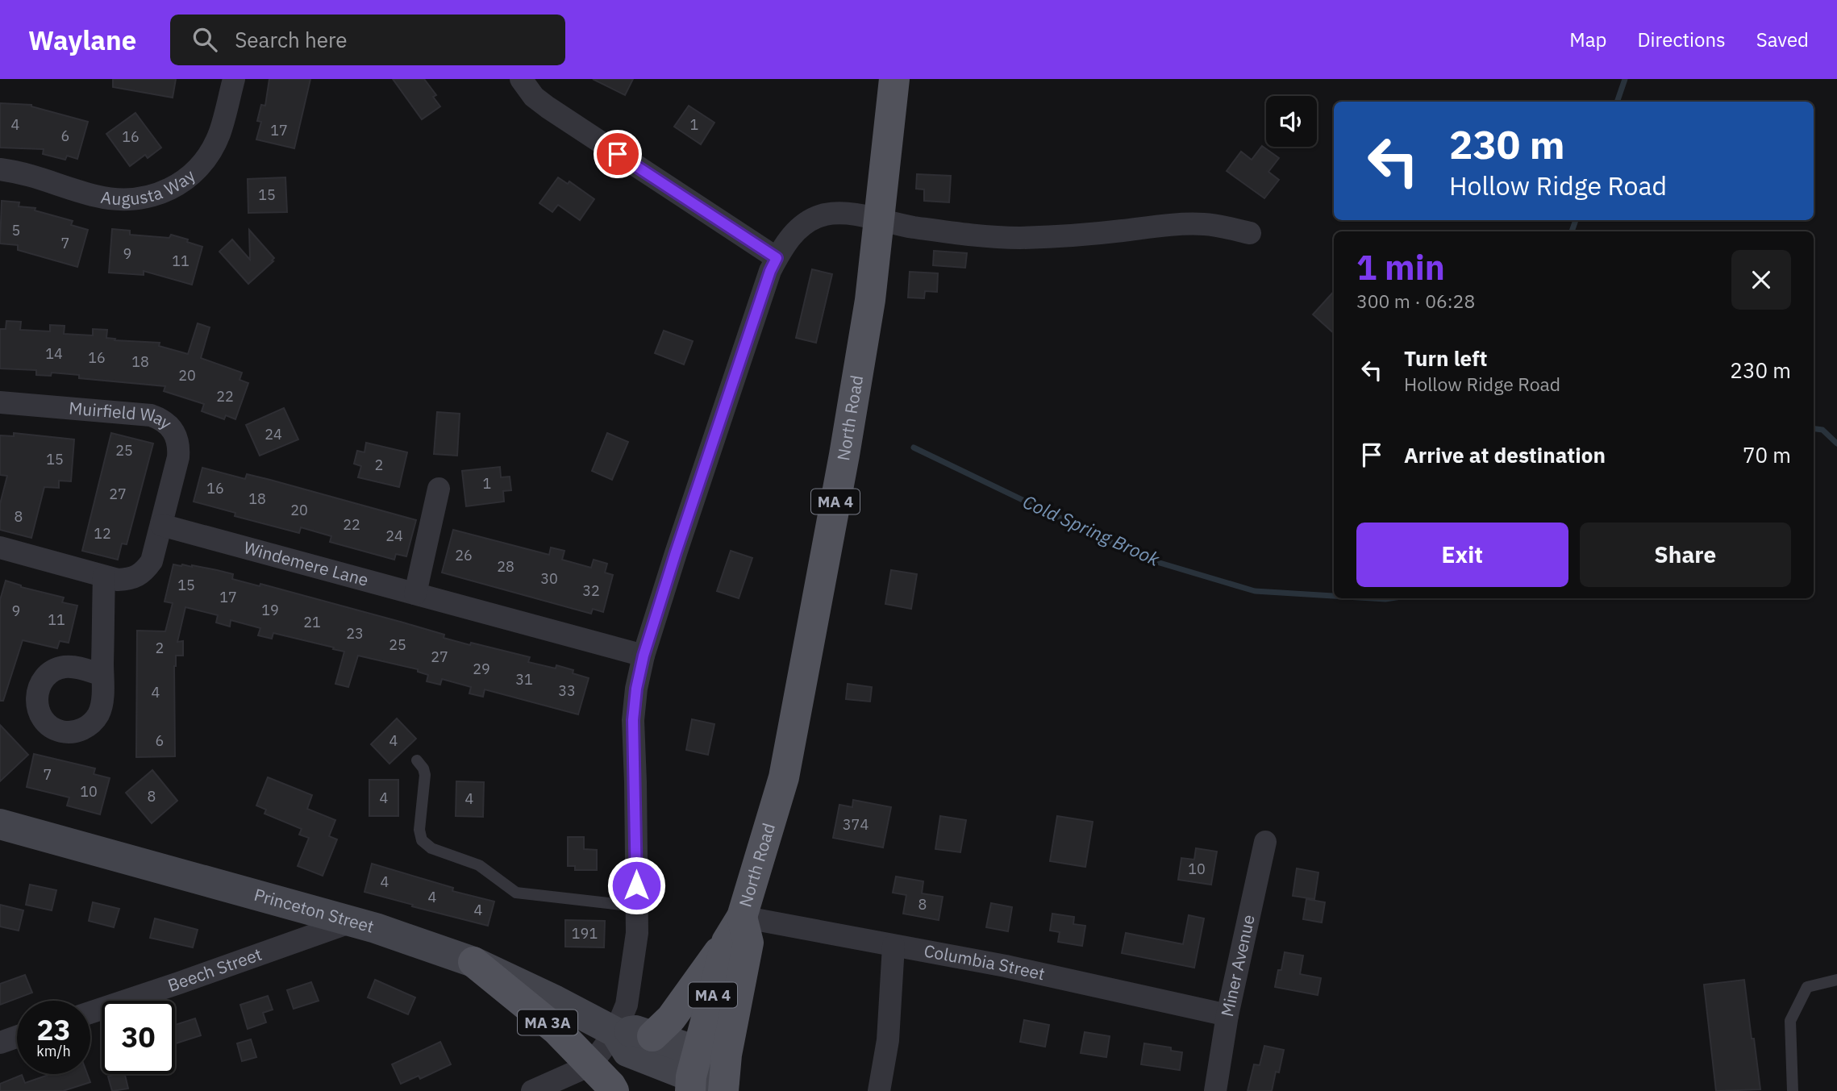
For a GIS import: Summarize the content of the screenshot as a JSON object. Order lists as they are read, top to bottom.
{
  "streets": {
    "main road": [
      "North Road",
      "MA 4",
      "Princeton Street",
      "MA 3A"
    ],
    "street": [
      "Augusta Way",
      "Muirfield Way",
      "Windemere Lane",
      "Columbia Street",
      "Miner Avenue",
      "Beech Street"
    ]
  },
  "crossings": [
    ["North Road", "Princeton Street"],
    ["North Road", "Columbia Street"],
    ["Muirfield Way", "Windemere Lane"],
    ["Princeton Street", "Beech Street"],
    ["Princeton Street", "MA 3A"],
    ["Columbia Street", "Miner Avenue"]
  ],
  "water": ["Cold Spring Brook"],
  "house_numbers": [
    "4",
    "1",
    "17",
    "6",
    "16",
    "15",
    "5",
    "7",
    "9",
    "11",
    "14",
    "16",
    "18",
    "20",
    "22",
    "24",
    "25",
    "15",
    "2",
    "1",
    "16",
    "27",
    "18",
    "20",
    "8",
    "22",
    "12",
    "24",
    "26",
    "28",
    "30",
    "15",
    "32",
    "17",
    "19",
    "9",
    "11",
    "21",
    "23",
    "25",
    "2",
    "27",
    "29",
    "31",
    "33",
    "4",
    "6",
    "4",
    "7",
    "10",
    "8",
    "4",
    "4",
    "374",
    "10",
    "4",
    "4",
    "8",
    "4",
    "191"
  ],
  "page": {
    "header": "Waylane",
    "search": "Search here",
    "nav": ["Map", "Directions", "Saved"],
    "turn": ["230 m", "Hollow Ridge Road"],
    "heading": ["1 min", "300 m · 06:28"],
    "list": [
      {
        "name": "Turn left",
        "note": "Hollow Ridge Road",
        "value": "230 m"
      },
      {
        "name": "Arrive at destination",
        "value": "70 m"
      }
    ],
    "buttons": ["Exit", "Share"],
    "speed": "23 km/h",
    "limit": "30"
  }
}
